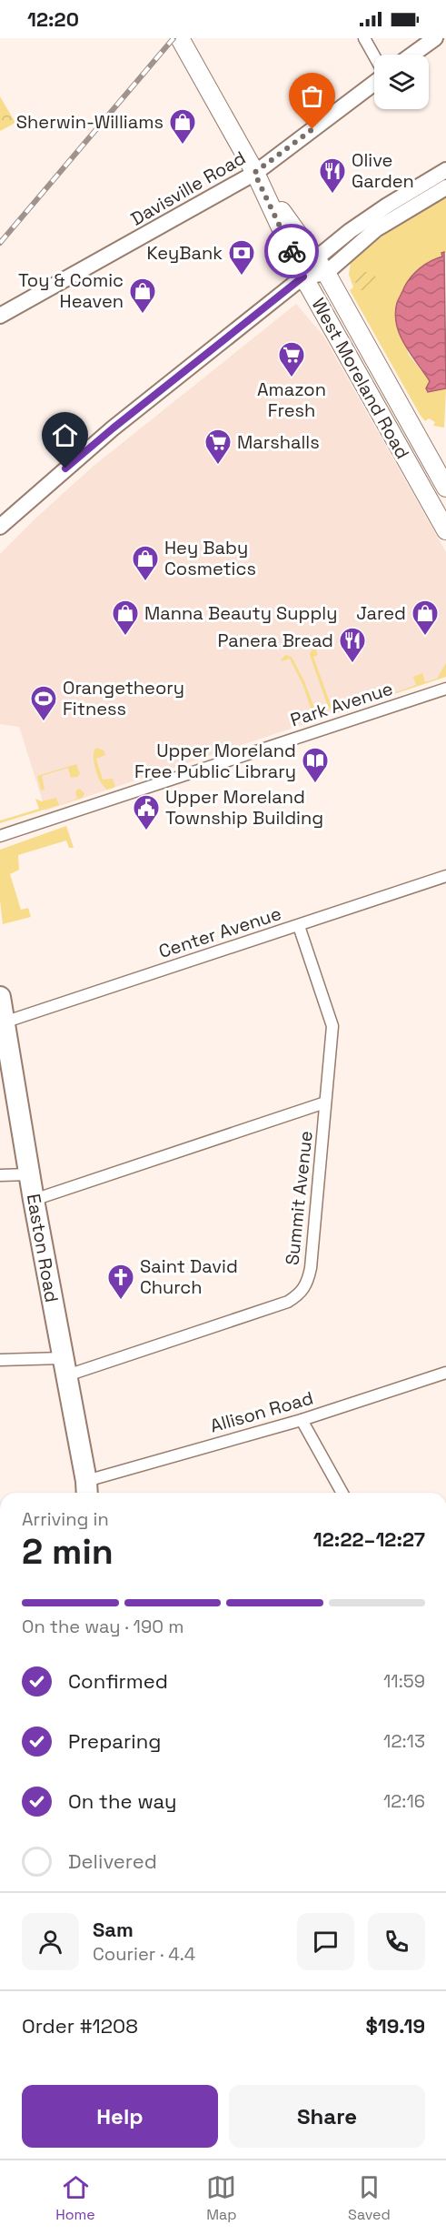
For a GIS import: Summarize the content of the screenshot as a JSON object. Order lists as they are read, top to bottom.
{
  "streets": {
    "highway": ["Easton Road"],
    "main road": ["Davisville Road", "West Moreland Road"],
    "street": [
      "Park Avenue",
      "Center Avenue",
      "Summit Avenue",
      "Allison Road"
    ]
  },
  "crossings": [
    ["Davisville Road", "West Moreland Road"],
    ["Center Avenue", "Summit Avenue"],
    ["Center Avenue", "Easton Road"],
    ["Summit Avenue", "Easton Road"],
    ["Easton Road", "Allison Road"]
  ],
  "places": {
    "shop": [
      "Sherwin-Williams",
      "Toy & Comic Heaven",
      "Hey Baby Cosmetics",
      "Manna Beauty Supply",
      "Jared"
    ],
    "restaurant": ["Olive Garden", "Panera Bread"],
    "bank": ["KeyBank"],
    "supermarket": ["Amazon Fresh", "Marshalls"],
    "sports": ["Orangetheory Fitness"],
    "library": ["Upper Moreland Free Public Library"],
    "public building": ["Upper Moreland Township Building"],
    "church": ["Saint David Church"]
  },
  "page": {
    "status": "12:20",
    "heading": ["2 min", "Arriving in", "12:22–12:27"],
    "panel": [
      "Sam",
      "Courier · 4.4",
      "Order #1208",
      "$19.19"
    ],
    "bar": "On the way · 190 m",
    "list": [
      ["Confirmed", "11:59"],
      ["Preparing", "12:13"],
      ["On the way", "12:16"],
      "Delivered"
    ],
    "buttons": ["Help", "Share"],
    "tabs": ["Home", "Map", "Saved"]
  }
}
